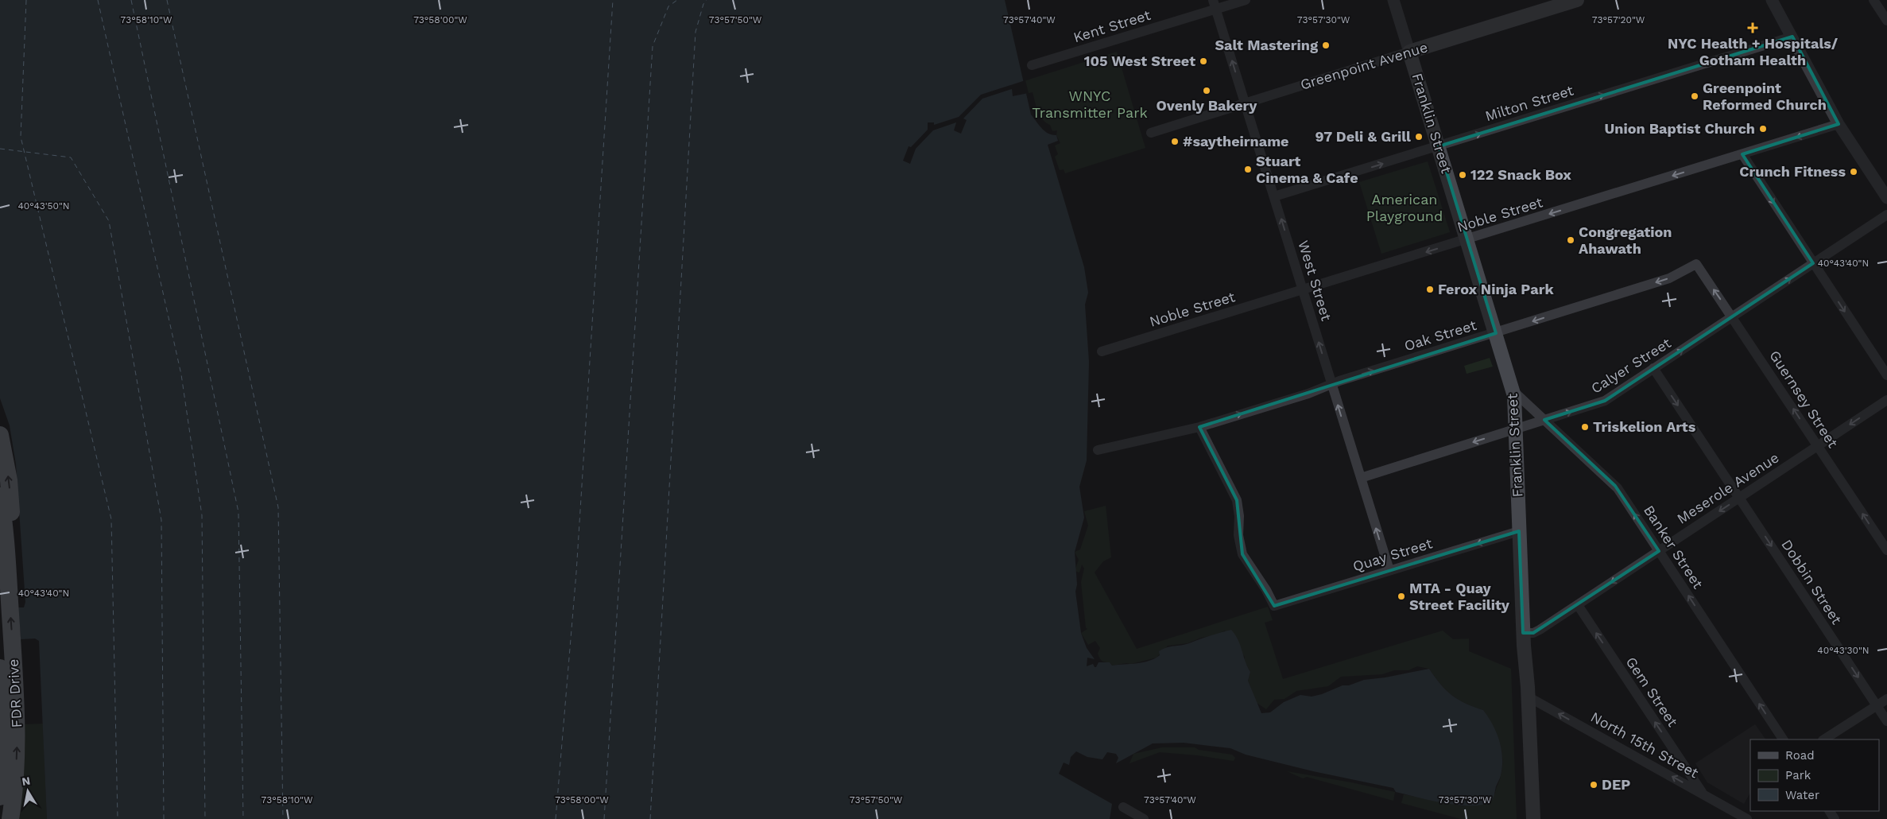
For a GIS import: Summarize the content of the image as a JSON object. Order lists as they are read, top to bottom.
{
  "streets": {
    "highway": ["FDR Drive"],
    "main road": ["Greenpoint Avenue", "Franklin Street"],
    "street": [
      "Kent Street",
      "Milton Street",
      "Noble Street",
      "West Street",
      "Oak Street",
      "Calyer Street",
      "Guernsey Street",
      "Meserole Avenue",
      "Banker Street",
      "Quay Street",
      "Dobbin Street",
      "Gem Street",
      "North 15th Street"
    ]
  },
  "crossings": [
    ["Kent Street", "West Street"],
    ["Greenpoint Avenue", "Franklin Street"],
    ["Greenpoint Avenue", "West Street"],
    ["Milton Street", "Franklin Street"],
    ["Milton Street", "West Street"],
    ["Franklin Street", "Noble Street"],
    ["Franklin Street", "Oak Street"],
    ["Franklin Street", "Calyer Street"],
    ["Franklin Street", "Meserole Avenue"],
    ["Franklin Street", "Banker Street"],
    ["Franklin Street", "Quay Street"],
    ["Franklin Street", "North 15th Street"],
    ["Noble Street", "West Street"],
    ["West Street", "Oak Street"],
    ["West Street", "Calyer Street"],
    ["West Street", "Quay Street"],
    ["Oak Street", "Guernsey Street"],
    ["Oak Street", "Quay Street"],
    ["Calyer Street", "Guernsey Street"],
    ["Calyer Street", "Banker Street"],
    ["Calyer Street", "Dobbin Street"],
    ["Guernsey Street", "Meserole Avenue"],
    ["Meserole Avenue", "Banker Street"],
    ["Meserole Avenue", "Dobbin Street"],
    ["Meserole Avenue", "Gem Street"],
    ["Gem Street", "North 15th Street"]
  ],
  "one_way": [
    "Milton Street",
    "Noble Street",
    "West Street",
    "Guernsey Street",
    "Meserole Avenue",
    "Banker Street",
    "Dobbin Street",
    "Gem Street",
    "North 15th Street"
  ],
  "parks": ["WNYC Transmitter Park", "American Playground"],
  "places": {
    "health": ["NYC Health + Hospitals/ Gotham Health"],
    "other": [
      "Salt Mastering",
      "105 West Street",
      "Ovenly Bakery",
      "Greenpoint Reformed Church",
      "Union Baptist Church",
      "97 Deli & Grill",
      "#saytheirname",
      "Stuart Cinema & Cafe",
      "Crunch Fitness",
      "122 Snack Box",
      "Congregation Ahawath",
      "Ferox Ninja Park",
      "Triskelion Arts",
      "MTA - Quay Street Facility",
      "DEP"
    ]
  },
  "legend": ["Road", "Park", "Water"],
  "north": "top",
  "coordinates": [
    "73°57'30\"W",
    "73°58'10\"W",
    "73°58'00\"W",
    "73°57'50\"W",
    "73°57'40\"W",
    "73°57'20\"W",
    "40°43'50\"N",
    "40°43'40\"N",
    "40°43'30\"N"
  ]
}
